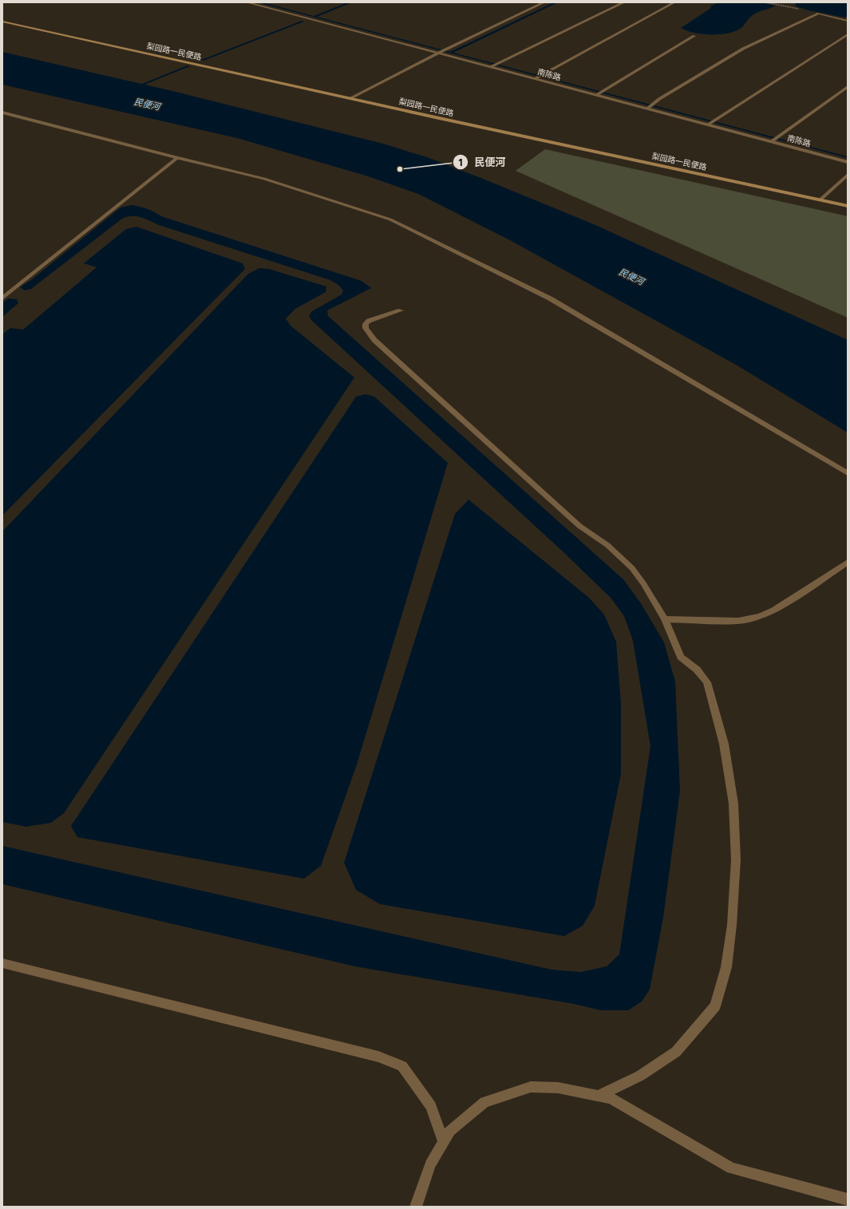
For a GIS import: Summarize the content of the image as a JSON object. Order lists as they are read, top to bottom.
{
  "streets": {
    "main road": ["梨园路一民便路"],
    "street": ["南陈路"]
  },
  "water": ["民便河"],
  "places": ["民便河"]
}
